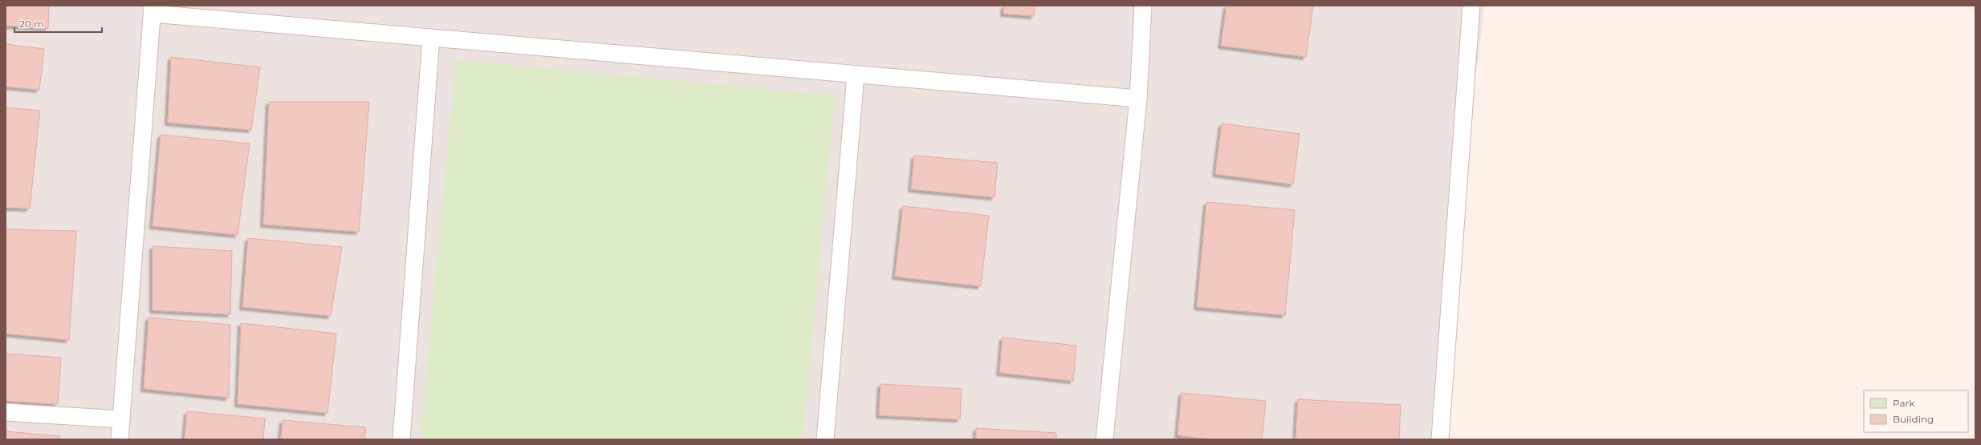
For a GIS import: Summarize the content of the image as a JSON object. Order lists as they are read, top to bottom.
{
  "legend": ["Park", "Building"],
  "scale_bar": "20 m"
}
